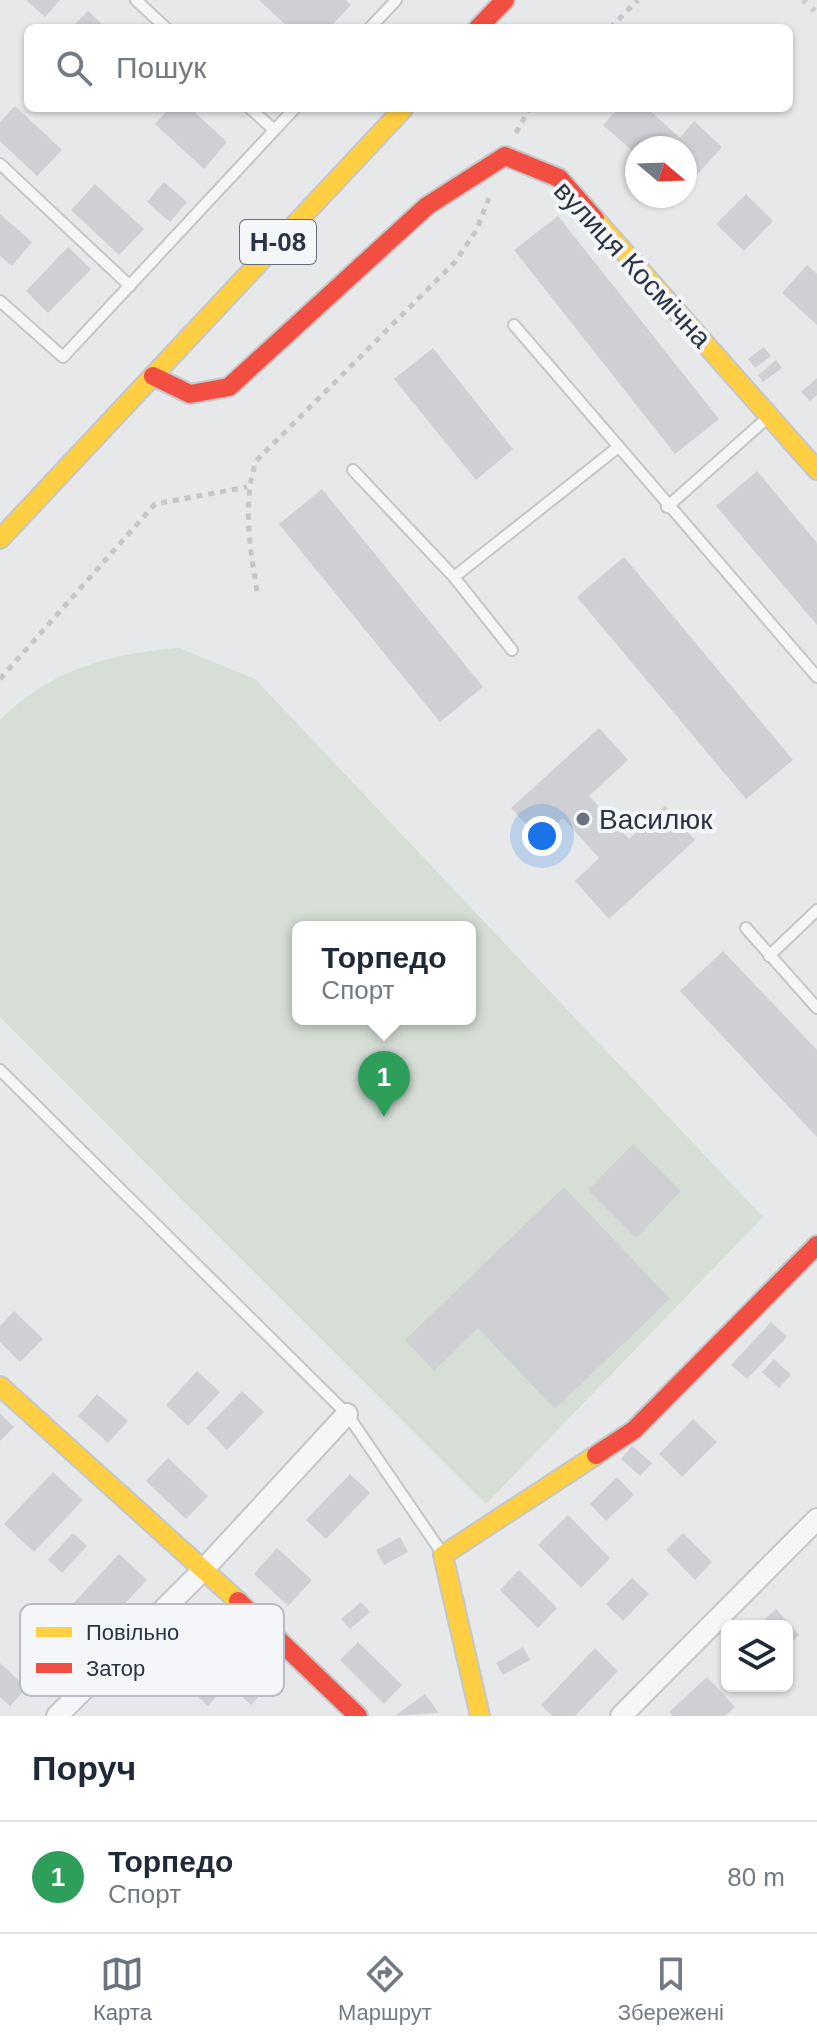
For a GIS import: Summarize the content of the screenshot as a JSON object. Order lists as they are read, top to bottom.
{
  "streets": {
    "street": ["Н-08", "вулиця Космічна"]
  },
  "places": ["Василюк"],
  "legend": ["Повільно", "Затор"],
  "north": "right",
  "page": {
    "search": "Пошук",
    "popup": ["Торпедо", "Спорт"],
    "pins": "1",
    "heading": "Поруч",
    "list": [
      {
        "mark": "1",
        "name": "Торпедо",
        "note": "Спорт",
        "value": "80 m"
      }
    ],
    "nav": ["Карта", "Маршрут", "Збережені"]
  }
}
